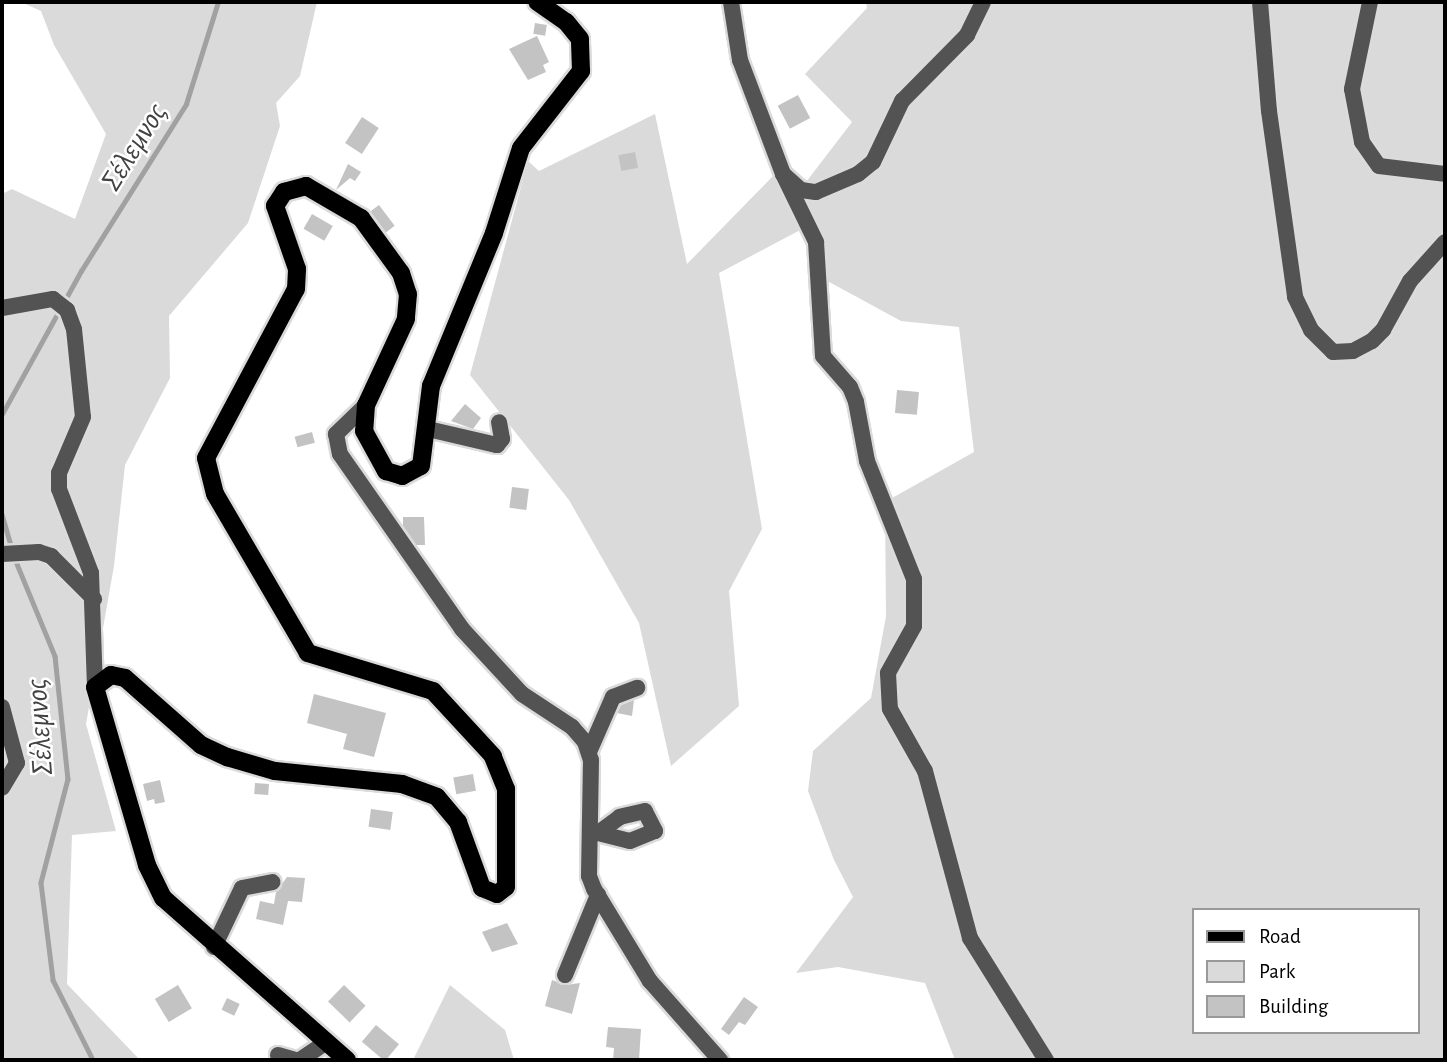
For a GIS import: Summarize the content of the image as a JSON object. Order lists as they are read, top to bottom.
{
  "water": ["Σέλεμνος"],
  "legend": ["Road", "Park", "Building"]
}
